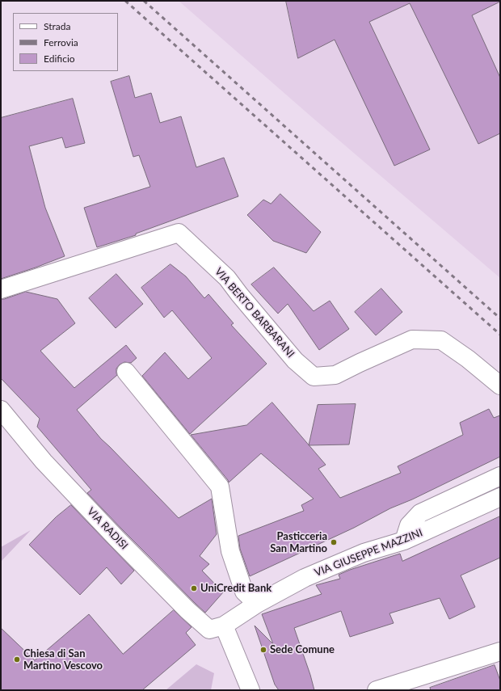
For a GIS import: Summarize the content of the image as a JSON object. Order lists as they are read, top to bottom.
{
  "streets": {
    "street": ["VIA BERTO BARBARANI", "VIA RADISI", "VIA GIUSEPPE MAZZINI"]
  },
  "crossings": [
    ["VIA RADISI", "VIA GIUSEPPE MAZZINI"]
  ],
  "places": [
    "Pasticceria San Martino",
    "UniCredit Bank",
    "Sede Comune",
    "Chiesa di San Martino Vescovo"
  ],
  "legend": ["Strada", "Ferrovia", "Edificio"]
}
